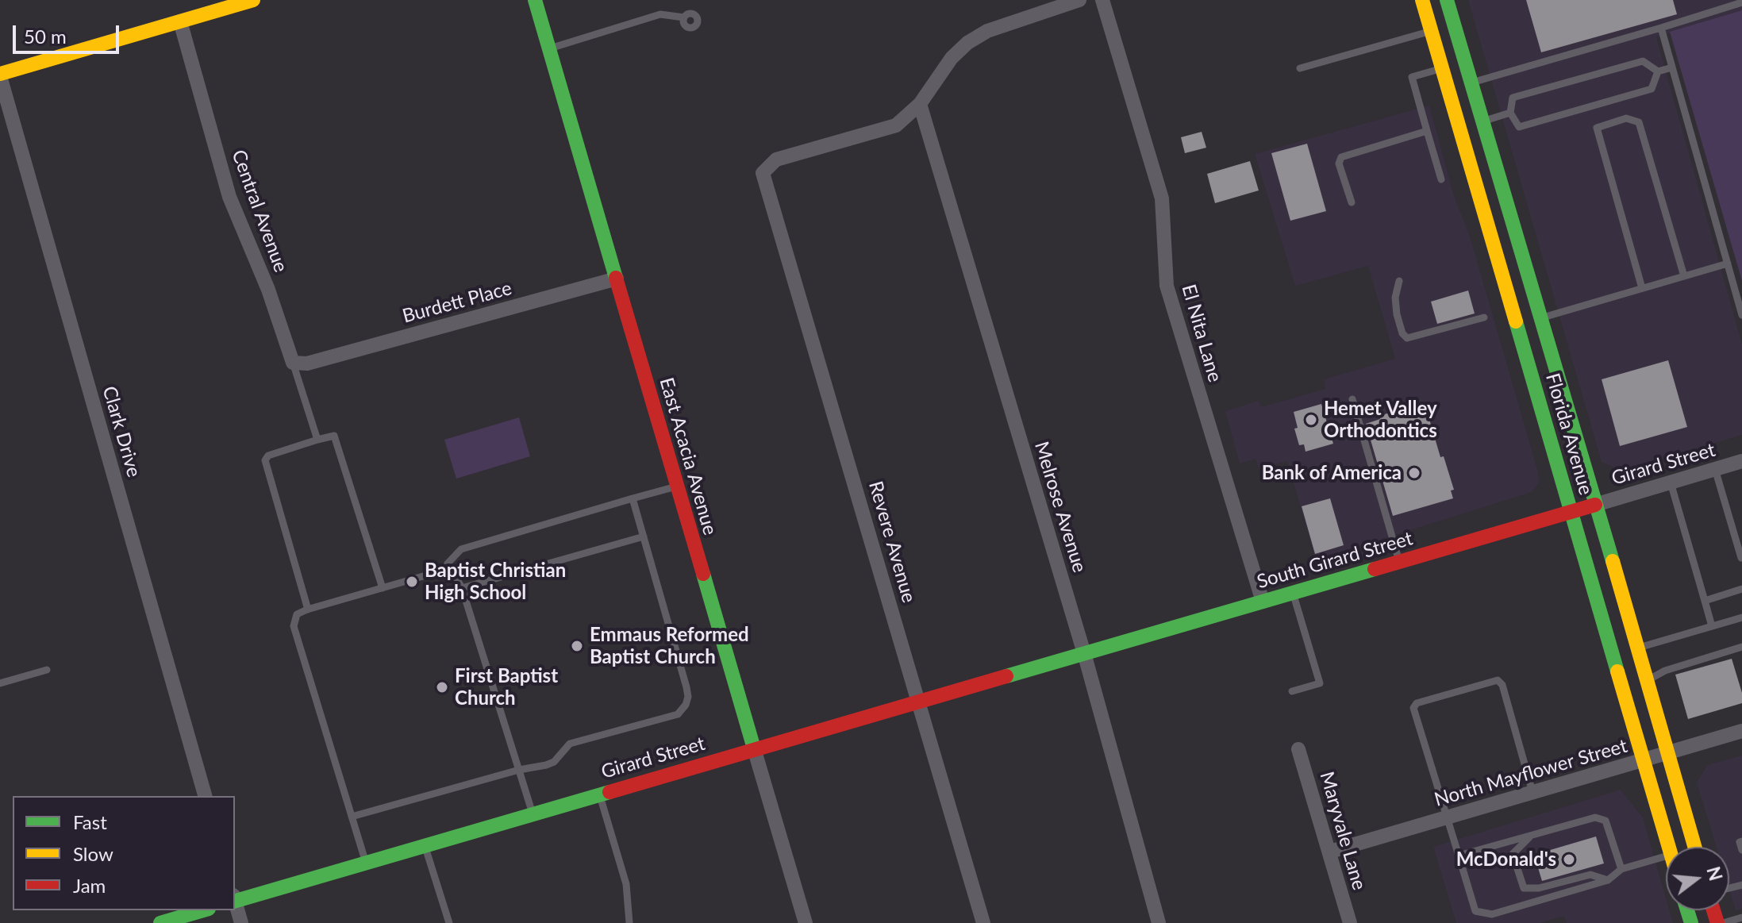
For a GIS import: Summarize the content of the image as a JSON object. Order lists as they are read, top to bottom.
{
  "streets": {
    "street": [
      "Central Avenue",
      "Burdett Place",
      "El Nita Lane",
      "Clark Drive",
      "Florida Avenue",
      "East Acacia Avenue",
      "Girard Street",
      "Melrose Avenue",
      "Revere Avenue",
      "South Girard Street",
      "North Mayflower Street",
      "Maryvale Lane"
    ]
  },
  "crossings": [
    ["Central Avenue", "Burdett Place"],
    ["Burdett Place", "East Acacia Avenue"],
    ["El Nita Lane", "South Girard Street"],
    ["Florida Avenue", "Girard Street"],
    ["Florida Avenue", "South Girard Street"],
    ["Florida Avenue", "North Mayflower Street"],
    ["East Acacia Avenue", "Girard Street"],
    ["Girard Street", "Melrose Avenue"],
    ["Girard Street", "Revere Avenue"],
    ["Girard Street", "South Girard Street"],
    ["Melrose Avenue", "Revere Avenue"],
    ["Melrose Avenue", "South Girard Street"],
    ["North Mayflower Street", "Maryvale Lane"]
  ],
  "places": [
    "Hemet Valley Orthodontics",
    "Bank of America",
    "Baptist Christian High School",
    "Emmaus Reformed Baptist Church",
    "First Baptist Church",
    "McDonald's"
  ],
  "legend": ["Fast", "Slow", "Jam"],
  "scale_bar": "50 m",
  "north": "right"
}
